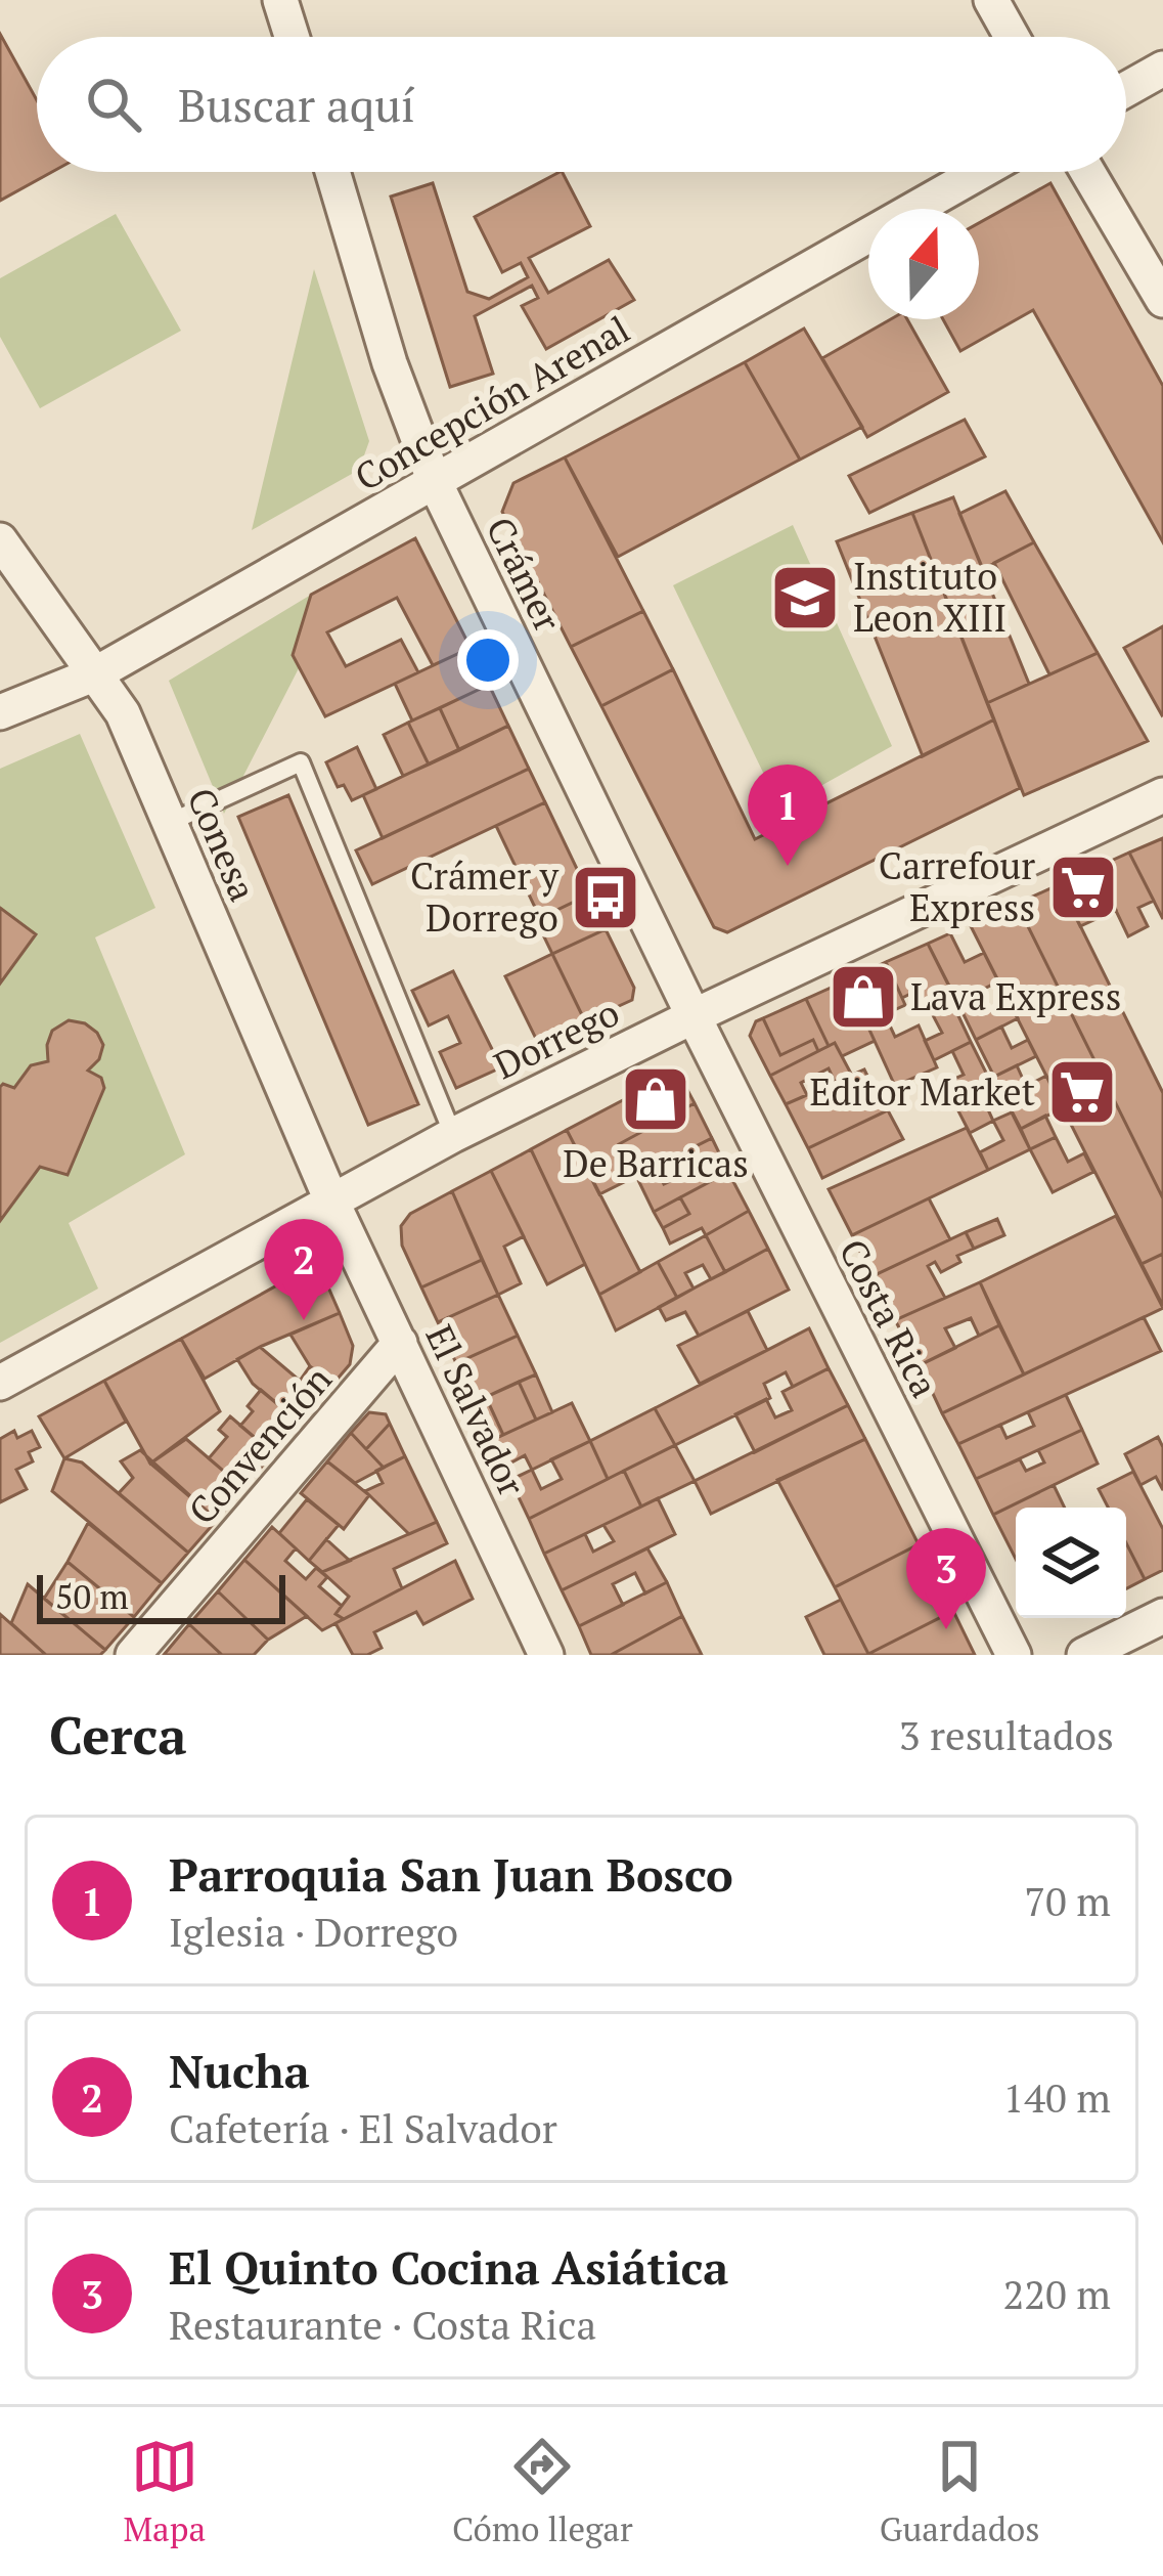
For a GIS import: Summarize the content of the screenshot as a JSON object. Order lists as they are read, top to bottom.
{
  "streets": {
    "street": [
      "Concepción Arenal",
      "Crámer",
      "Conesa",
      "Dorrego",
      "Costa Rica",
      "El Salvador",
      "Convención"
    ]
  },
  "crossings": [
    ["Concepción Arenal", "Crámer"],
    ["Concepción Arenal", "Conesa"],
    ["Crámer", "Dorrego"],
    ["Crámer", "Costa Rica"],
    ["Conesa", "Dorrego"],
    ["Conesa", "El Salvador"],
    ["Dorrego", "Costa Rica"],
    ["Dorrego", "El Salvador"],
    ["El Salvador", "Convención"]
  ],
  "places": {
    "school or university": ["Instituto Leon XIII"],
    "supermarket": ["Carrefour Express", "Editor Market"],
    "bus stop": ["Crámer y Dorrego"],
    "shop": ["Lava Express", "De Barricas"]
  },
  "scale_bar": "50 m",
  "north": "top",
  "page": {
    "search": "Buscar aquí",
    "pins": ["1", "2", "3"],
    "scale": "50 m",
    "heading": ["Cerca", "3 resultados"],
    "list": [
      {
        "mark": "1",
        "name": "Parroquia San Juan Bosco",
        "note": "Iglesia · Dorrego",
        "value": "70 m"
      },
      {
        "mark": "2",
        "name": "Nucha",
        "note": "Cafetería · El Salvador",
        "value": "140 m"
      },
      {
        "mark": "3",
        "name": "El Quinto Cocina Asiática",
        "note": "Restaurante · Costa Rica",
        "value": "220 m"
      }
    ],
    "nav": ["Mapa", "Cómo llegar", "Guardados"]
  }
}
